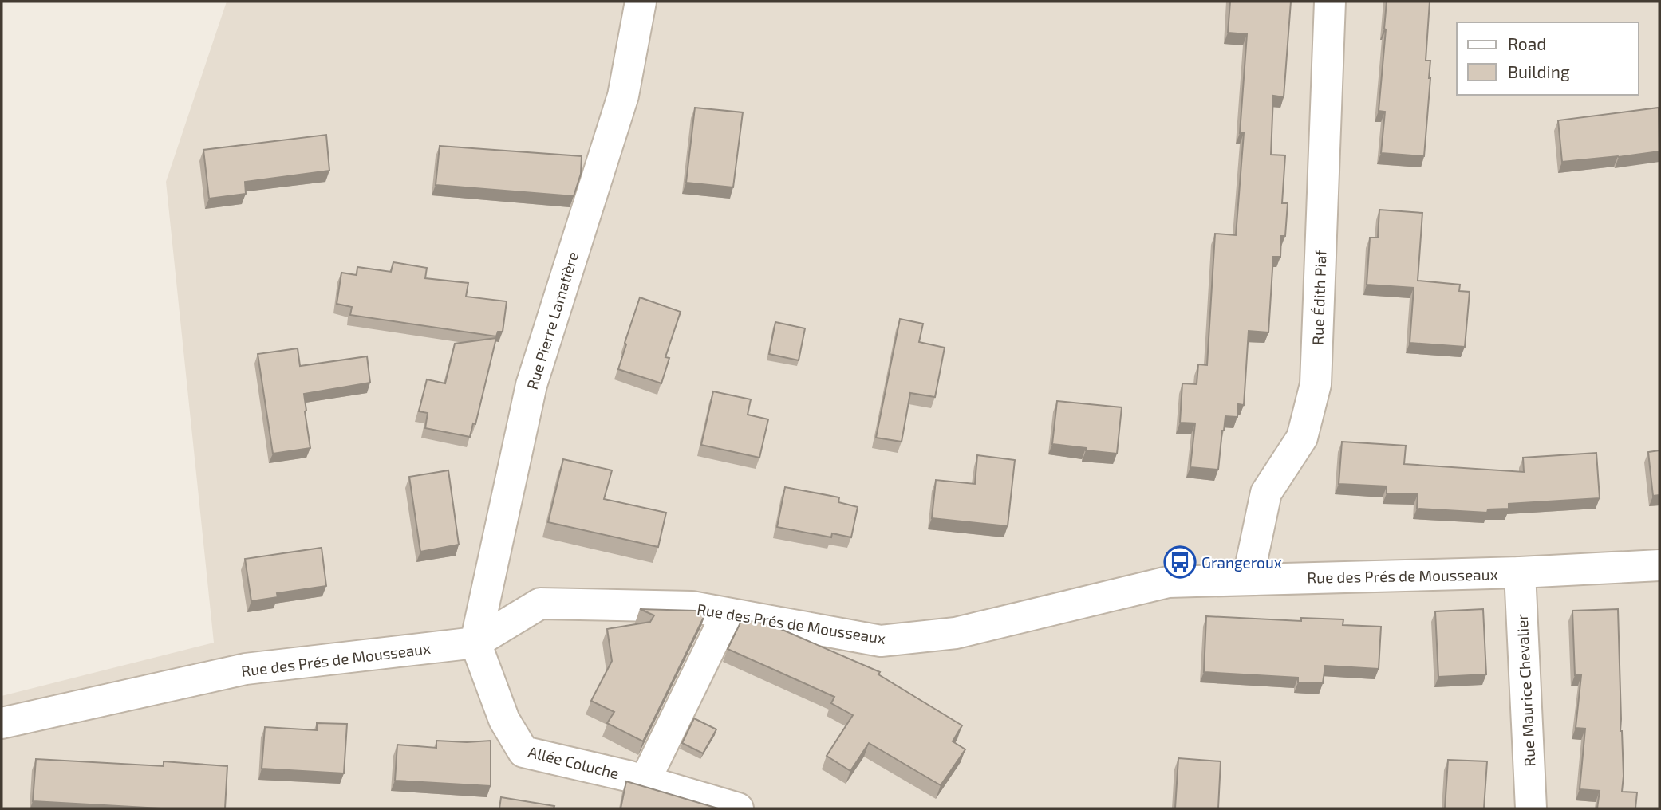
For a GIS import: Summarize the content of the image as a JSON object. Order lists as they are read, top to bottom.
{
  "streets": {
    "street": [
      "Rue Édith Piaf",
      "Rue Pierre Lamatière",
      "Rue des Prés de Mousseaux",
      "Rue Maurice Chevalier",
      "Allée Coluche"
    ]
  },
  "crossings": [
    ["Rue Édith Piaf", "Rue des Prés de Mousseaux"],
    ["Rue Pierre Lamatière", "Rue des Prés de Mousseaux"],
    ["Rue Pierre Lamatière", "Allée Coluche"],
    ["Rue des Prés de Mousseaux", "Rue Maurice Chevalier"],
    ["Rue des Prés de Mousseaux", "Allée Coluche"]
  ],
  "places": {
    "bus stop": ["Grangeroux"]
  },
  "legend": ["Road", "Building"]
}
